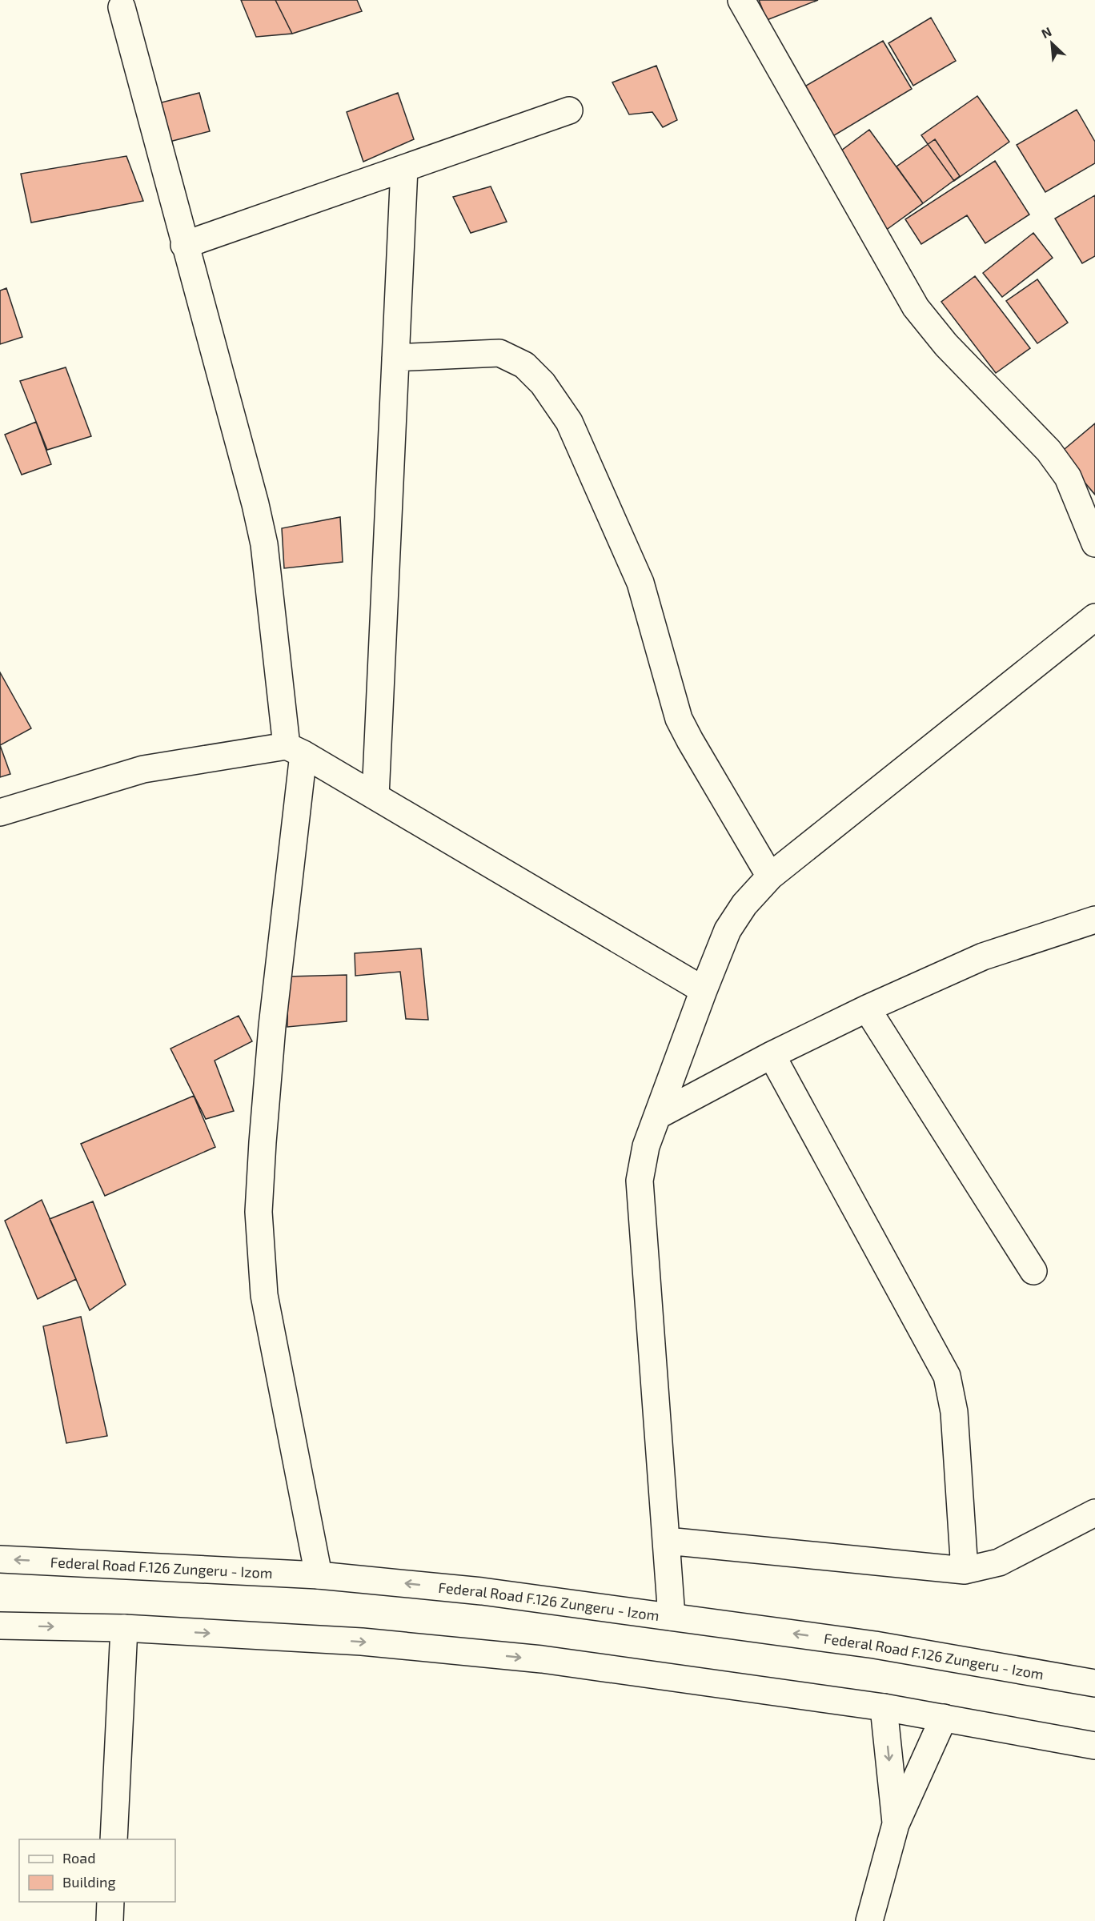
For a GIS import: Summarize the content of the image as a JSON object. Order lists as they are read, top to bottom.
{
  "streets": {
    "street": ["Federal Road F.126 Zungeru - Izom"]
  },
  "legend": ["Road", "Building"],
  "north": "top left"
}
